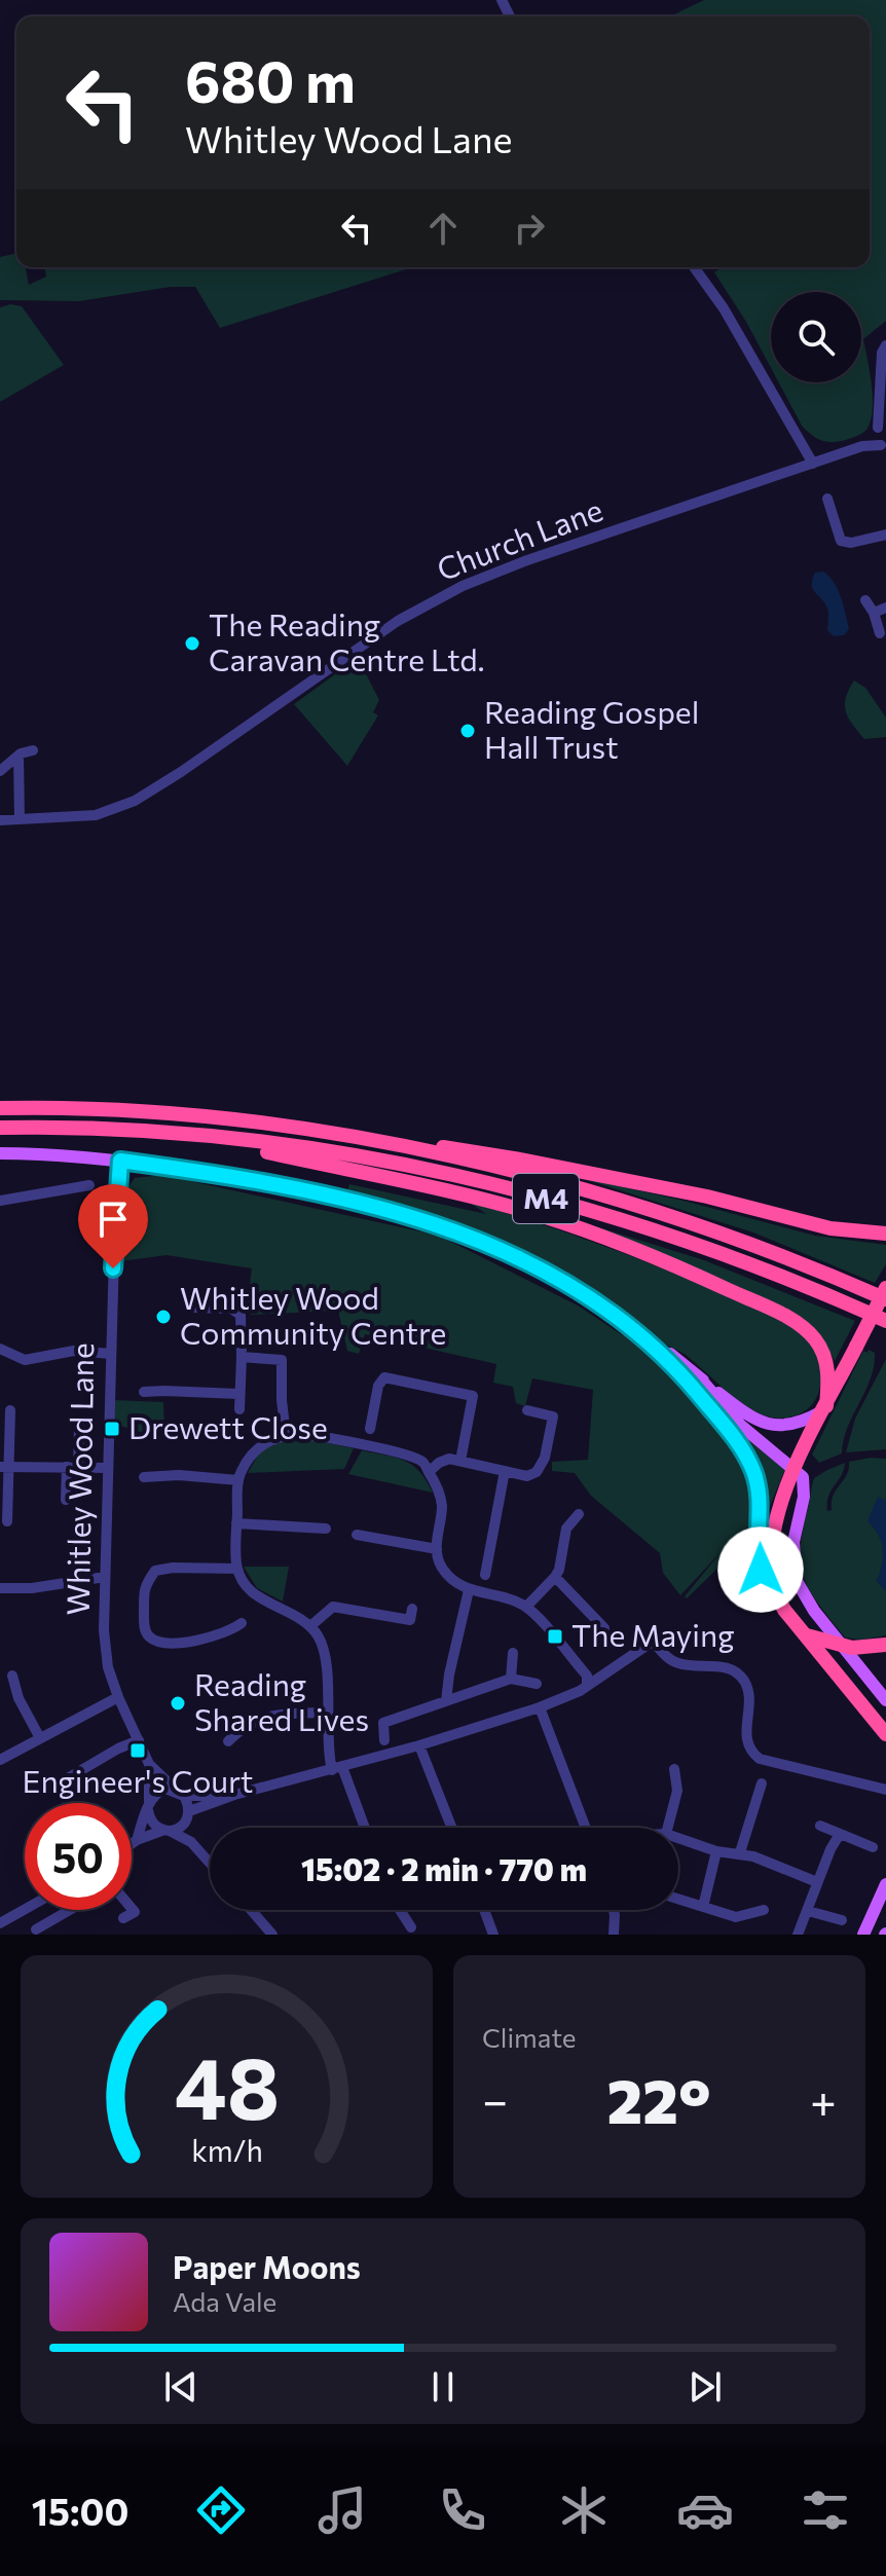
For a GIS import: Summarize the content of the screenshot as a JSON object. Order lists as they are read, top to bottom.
{
  "streets": {
    "highway": ["M4"],
    "street": ["Church Lane", "Whitley Wood Lane"]
  },
  "places": {
    "other": [
      "The Reading Caravan Centre Ltd.",
      "Reading Gospel Hall Trust",
      "Whitley Wood Community Centre",
      "Reading Shared Lives"
    ],
    "transit": ["Drewett Close", "The Maying", "Engineer's Court"]
  },
  "page": {
    "turn": ["680 m", "Whitley Wood Lane"],
    "limit": "50",
    "trip": "15:02 · 2 min · 770 m",
    "tile": "Climate",
    "heat": ["−", "22°", "+"],
    "song": ["Paper Moons", "Ada Vale"],
    "tabs": "15:00",
    "gauge": ["48", "km/h"]
  }
}
